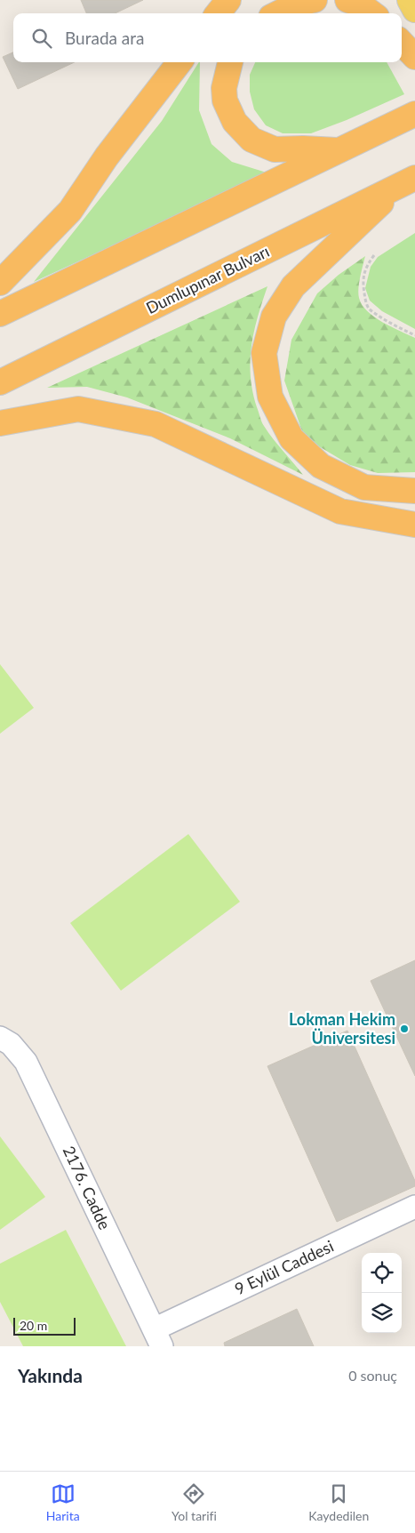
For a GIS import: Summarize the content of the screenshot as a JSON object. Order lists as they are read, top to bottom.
{
  "streets": {
    "highway": ["Dumlupınar Bulvarı"],
    "street": ["2176. Cadde", "9 Eylül Caddesi"]
  },
  "crossings": [
    ["2176. Cadde", "9 Eylül Caddesi"]
  ],
  "places": ["Lokman Hekim Üniversitesi"],
  "scale_bar": "20 m",
  "page": {
    "search": "Burada ara",
    "scale": "20 m",
    "heading": ["Yakında", "0 sonuç"],
    "nav": ["Harita", "Yol tarifi", "Kaydedilen"]
  }
}
